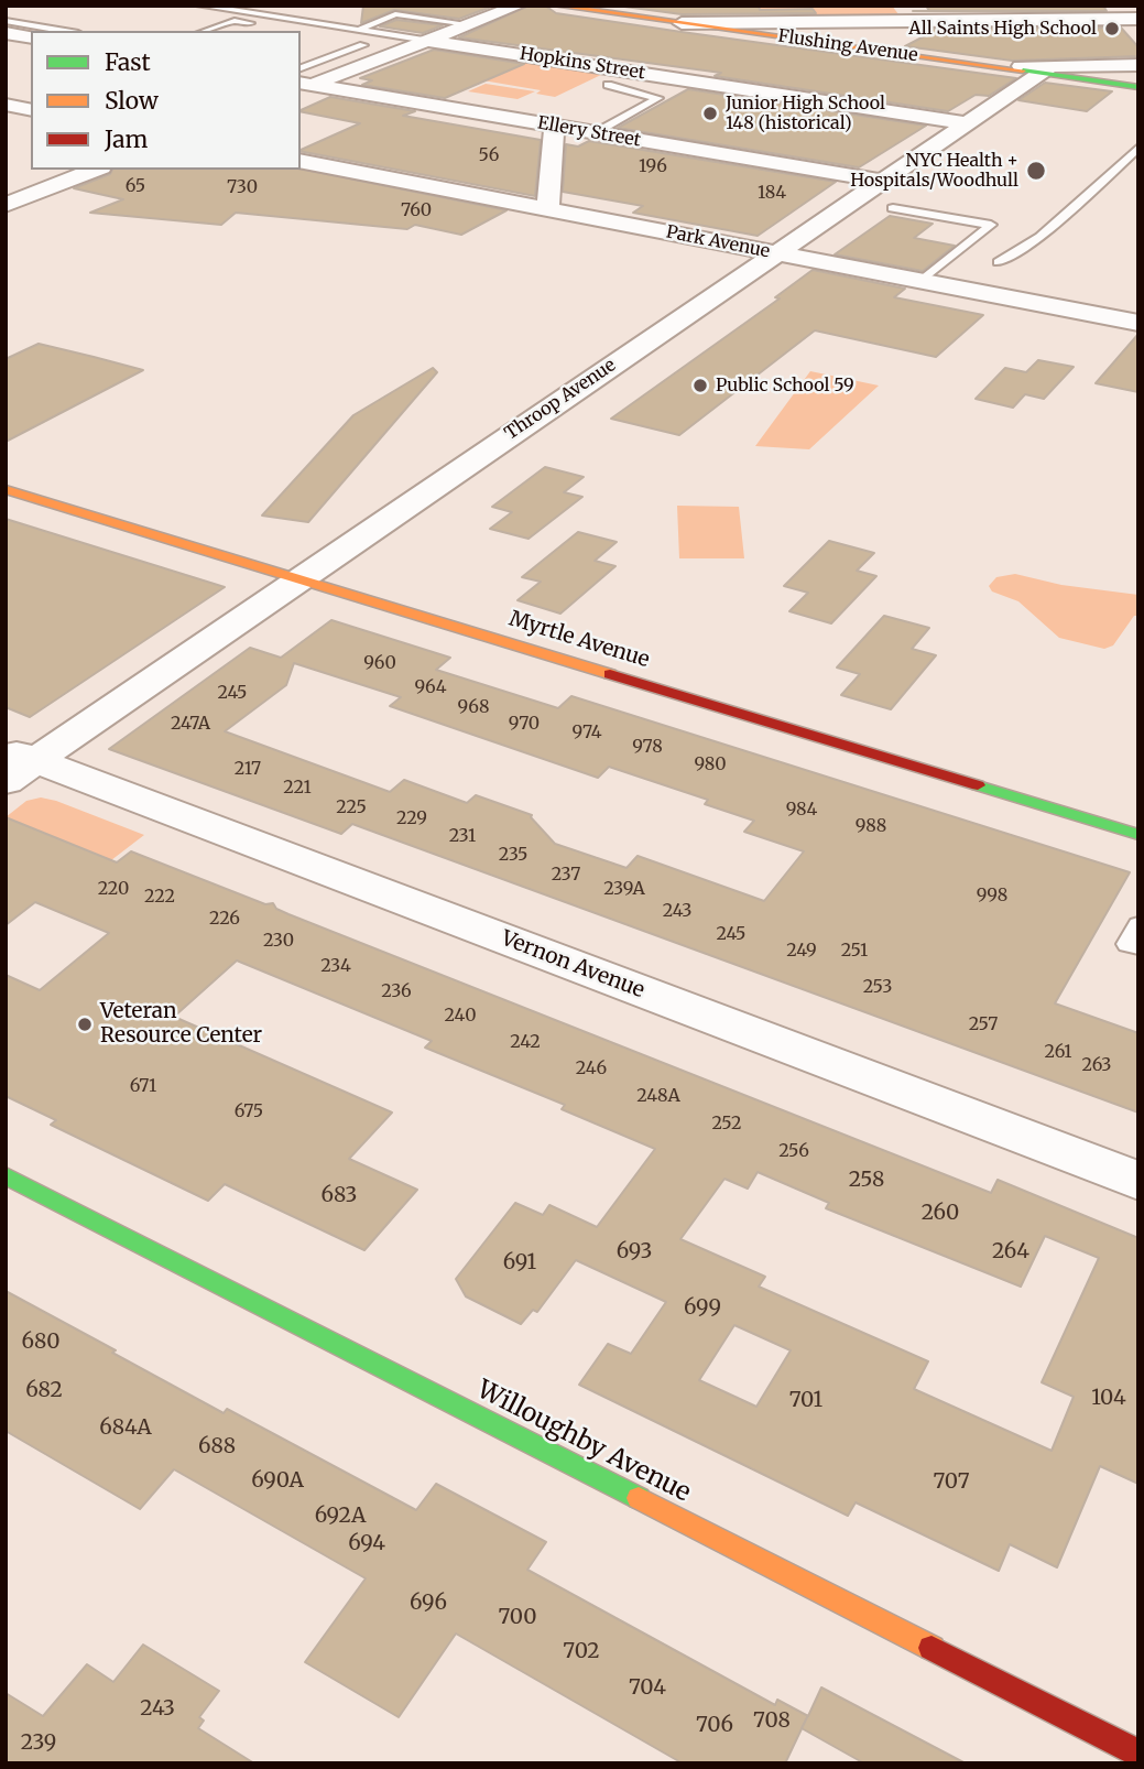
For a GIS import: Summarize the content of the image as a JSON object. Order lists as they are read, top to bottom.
{
  "streets": {
    "main road": ["Flushing Avenue", "Myrtle Avenue", "Willoughby Avenue"],
    "street": [
      "Hopkins Street",
      "Ellery Street",
      "Park Avenue",
      "Throop Avenue",
      "Vernon Avenue"
    ]
  },
  "crossings": [
    ["Hopkins Street", "Throop Avenue"],
    ["Ellery Street", "Throop Avenue"],
    ["Park Avenue", "Throop Avenue"],
    ["Throop Avenue", "Myrtle Avenue"],
    ["Throop Avenue", "Vernon Avenue"]
  ],
  "places": [
    "All Saints High School",
    "Junior High School 148 (historical)",
    "NYC Health + Hospitals/Woodhull",
    "Public School 59",
    "Veteran Resource Center"
  ],
  "house_numbers": [
    "56",
    "196",
    "65",
    "730",
    "184",
    "760",
    "960",
    "964",
    "245",
    "968",
    "247A",
    "970",
    "974",
    "978",
    "980",
    "217",
    "221",
    "225",
    "984",
    "229",
    "988",
    "231",
    "235",
    "237",
    "220",
    "239A",
    "998",
    "222",
    "243",
    "226",
    "245",
    "230",
    "249",
    "251",
    "234",
    "253",
    "236",
    "240",
    "257",
    "242",
    "261",
    "263",
    "246",
    "671",
    "248A",
    "675",
    "252",
    "256",
    "258",
    "683",
    "260",
    "693",
    "264",
    "691",
    "699",
    "680",
    "682",
    "104",
    "701",
    "684A",
    "688",
    "690A",
    "707",
    "692A",
    "694",
    "696",
    "700",
    "702",
    "704",
    "243",
    "708",
    "706",
    "239"
  ],
  "legend": ["Fast", "Slow", "Jam"]
}
